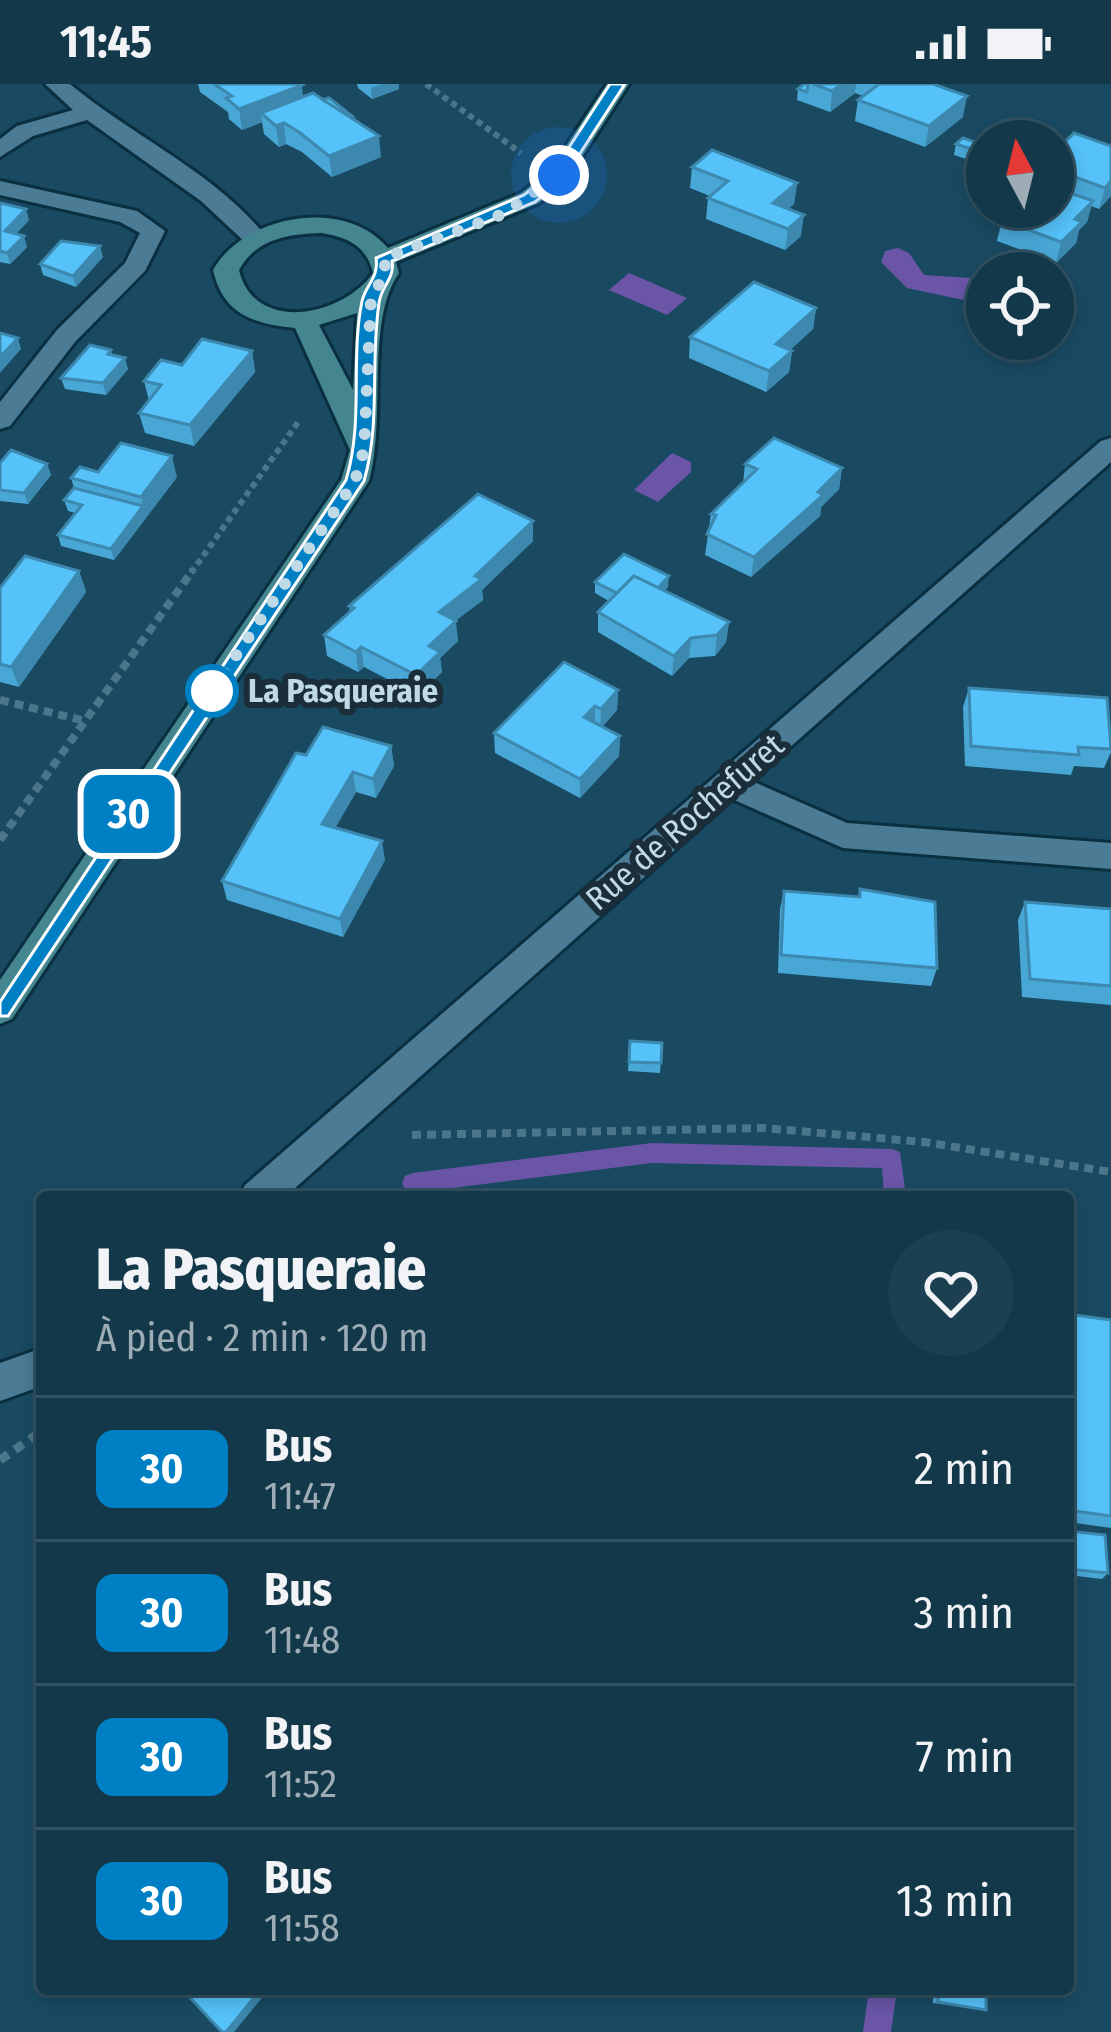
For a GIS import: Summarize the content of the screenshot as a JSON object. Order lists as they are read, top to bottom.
{
  "streets": {
    "street": ["Rue de Rochefuret"]
  },
  "places": ["La Pasqueraie"],
  "lines": ["bus line 30"],
  "north": "top",
  "page": {
    "status": "11:45",
    "on_map": "30",
    "heading": ["La Pasqueraie", "À pied · 2 min · 120 m"],
    "list": [
      {
        "mark": "30",
        "name": "Bus",
        "note": "11:47",
        "value": "2 min"
      },
      {
        "mark": "30",
        "name": "Bus",
        "note": "11:48",
        "value": "3 min"
      },
      {
        "mark": "30",
        "name": "Bus",
        "note": "11:52",
        "value": "7 min"
      },
      {
        "mark": "30",
        "name": "Bus",
        "note": "11:58",
        "value": "13 min"
      }
    ]
  }
}
